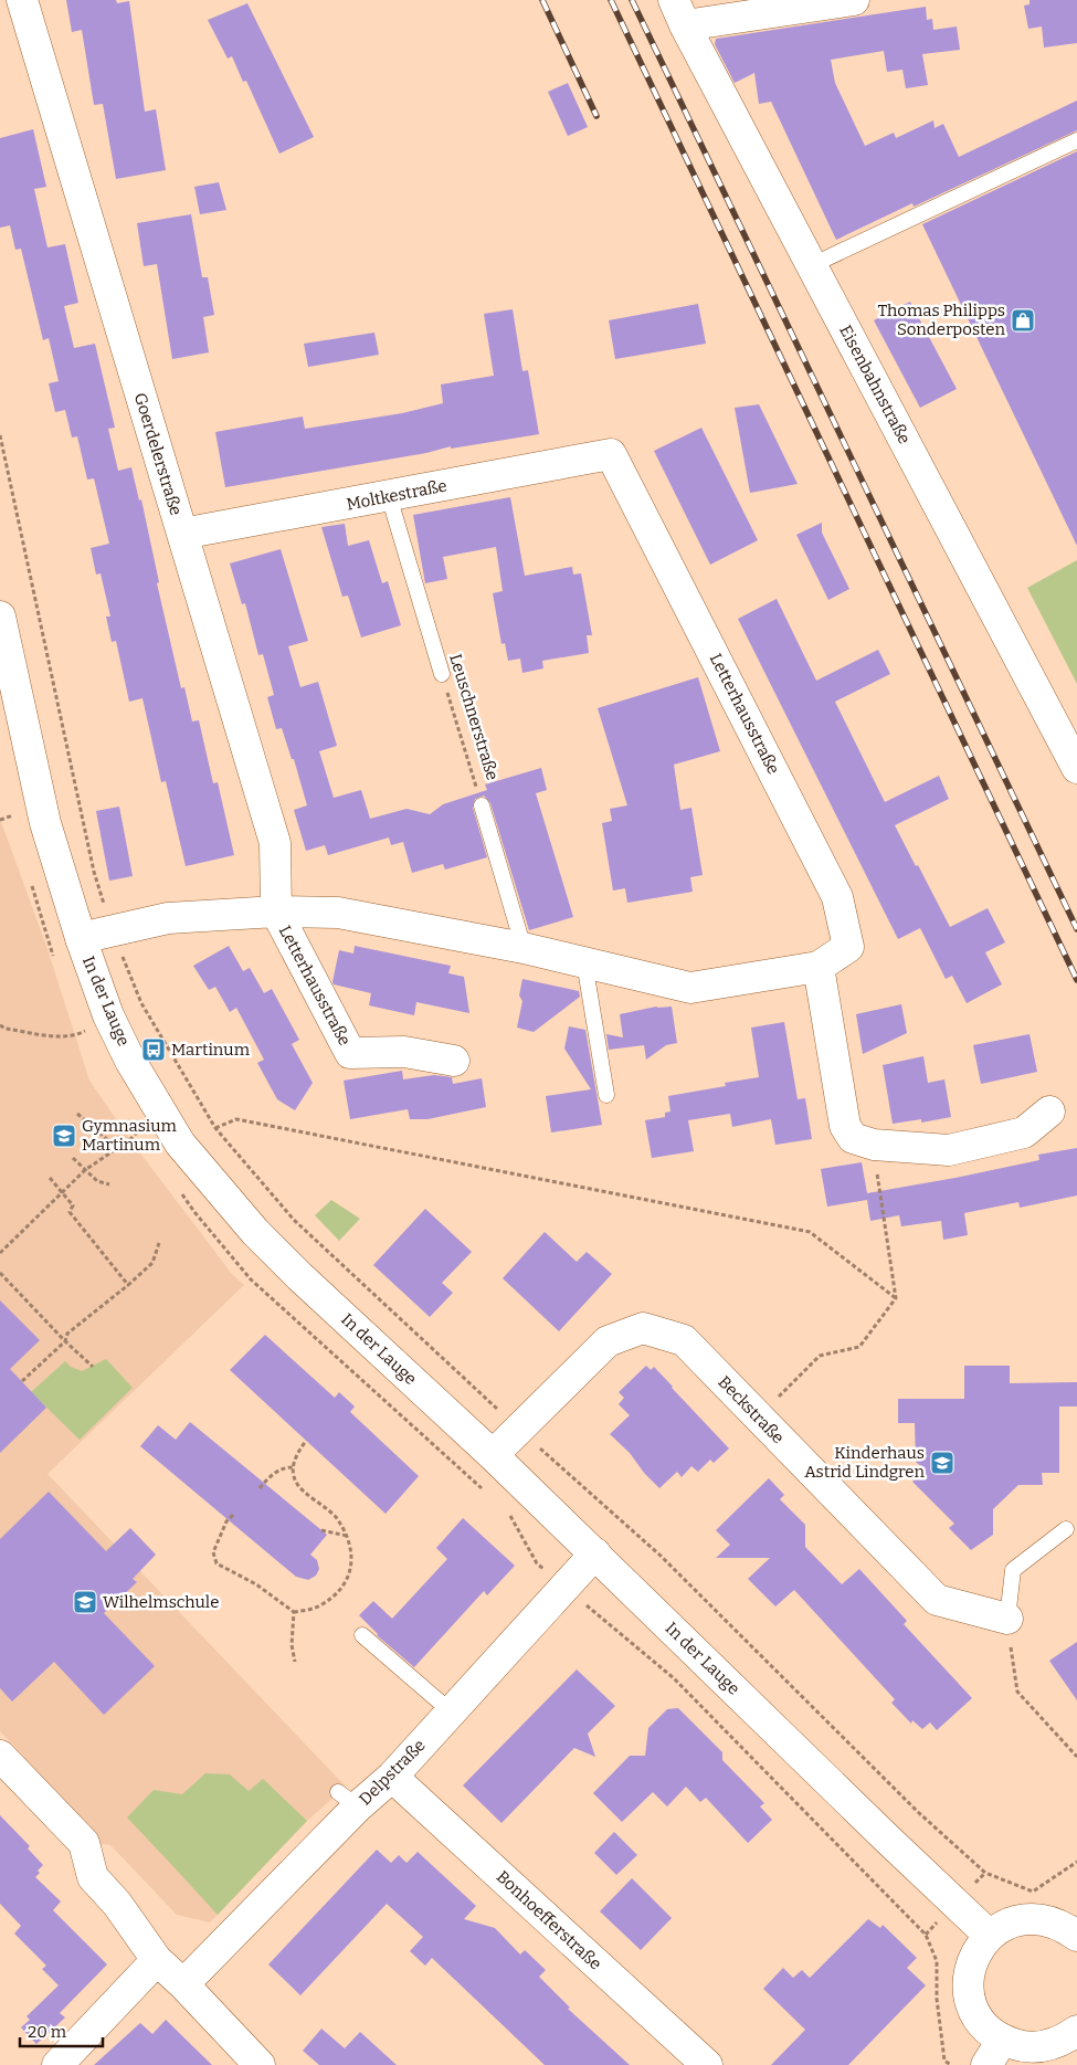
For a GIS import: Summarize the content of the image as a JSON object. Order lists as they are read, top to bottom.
{
  "streets": {
    "street": [
      "Eisenbahnstraße",
      "Goerdelerstraße",
      "Moltkestraße",
      "Letterhausstraße",
      "In der Lauge",
      "Beckstraße",
      "Delpstraße",
      "Bonhoefferstraße"
    ],
    "lane": ["Leuschnerstraße"]
  },
  "crossings": [
    ["Goerdelerstraße", "Moltkestraße"],
    ["Goerdelerstraße", "Letterhausstraße"],
    ["Moltkestraße", "Letterhausstraße"],
    ["Moltkestraße", "Leuschnerstraße"],
    ["Letterhausstraße", "Leuschnerstraße"],
    ["Letterhausstraße", "In der Lauge"],
    ["In der Lauge", "Beckstraße"],
    ["In der Lauge", "Delpstraße"],
    ["Delpstraße", "Bonhoefferstraße"]
  ],
  "places": {
    "shop": ["Thomas Philipps Sonderposten"],
    "bus stop": ["Martinum"],
    "school or university": ["Gymnasium Martinum", "Kinderhaus Astrid Lindgren", "Wilhelmschule"]
  },
  "scale_bar": "20 m"
}
